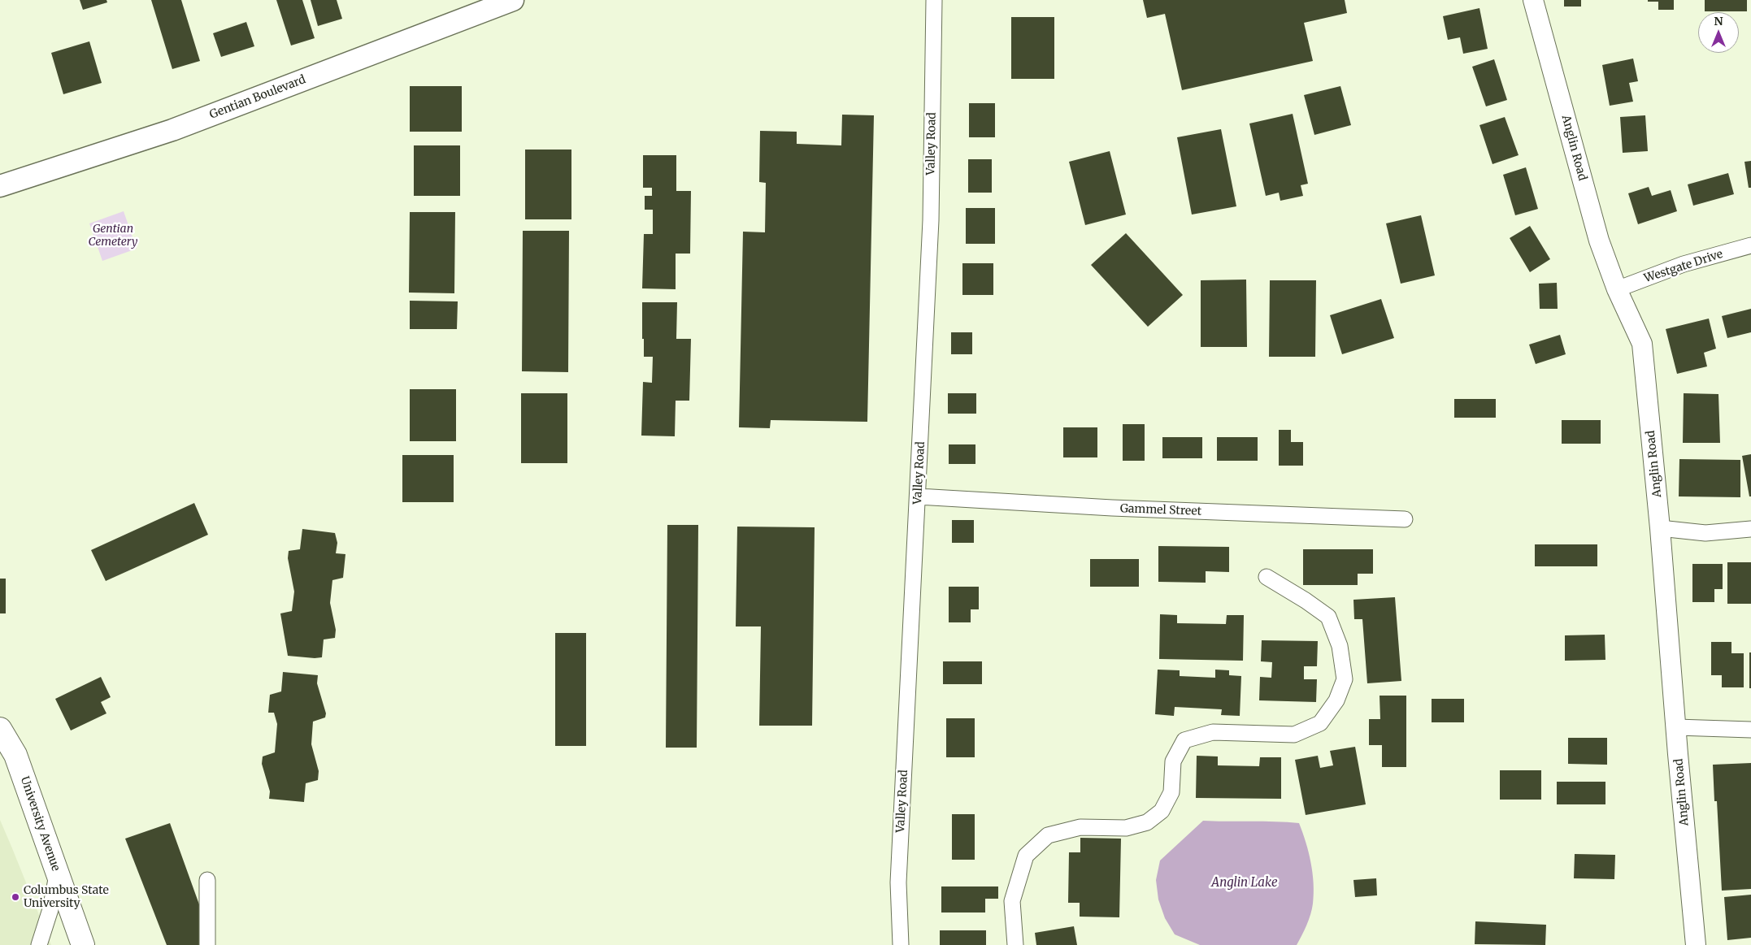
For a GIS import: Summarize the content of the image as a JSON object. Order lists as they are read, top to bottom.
{
  "streets": {
    "main road": ["Gentian Boulevard", "University Avenue"],
    "street": [
      "Valley Road",
      "Anglin Road",
      "Westgate Drive",
      "Gammel Street"
    ]
  },
  "crossings": [
    ["Valley Road", "Gammel Street"],
    ["Anglin Road", "Westgate Drive"]
  ],
  "water": ["Anglin Lake"],
  "parks": ["Gentian Cemetery"],
  "places": ["Columbus State University"],
  "north": "top"
}
